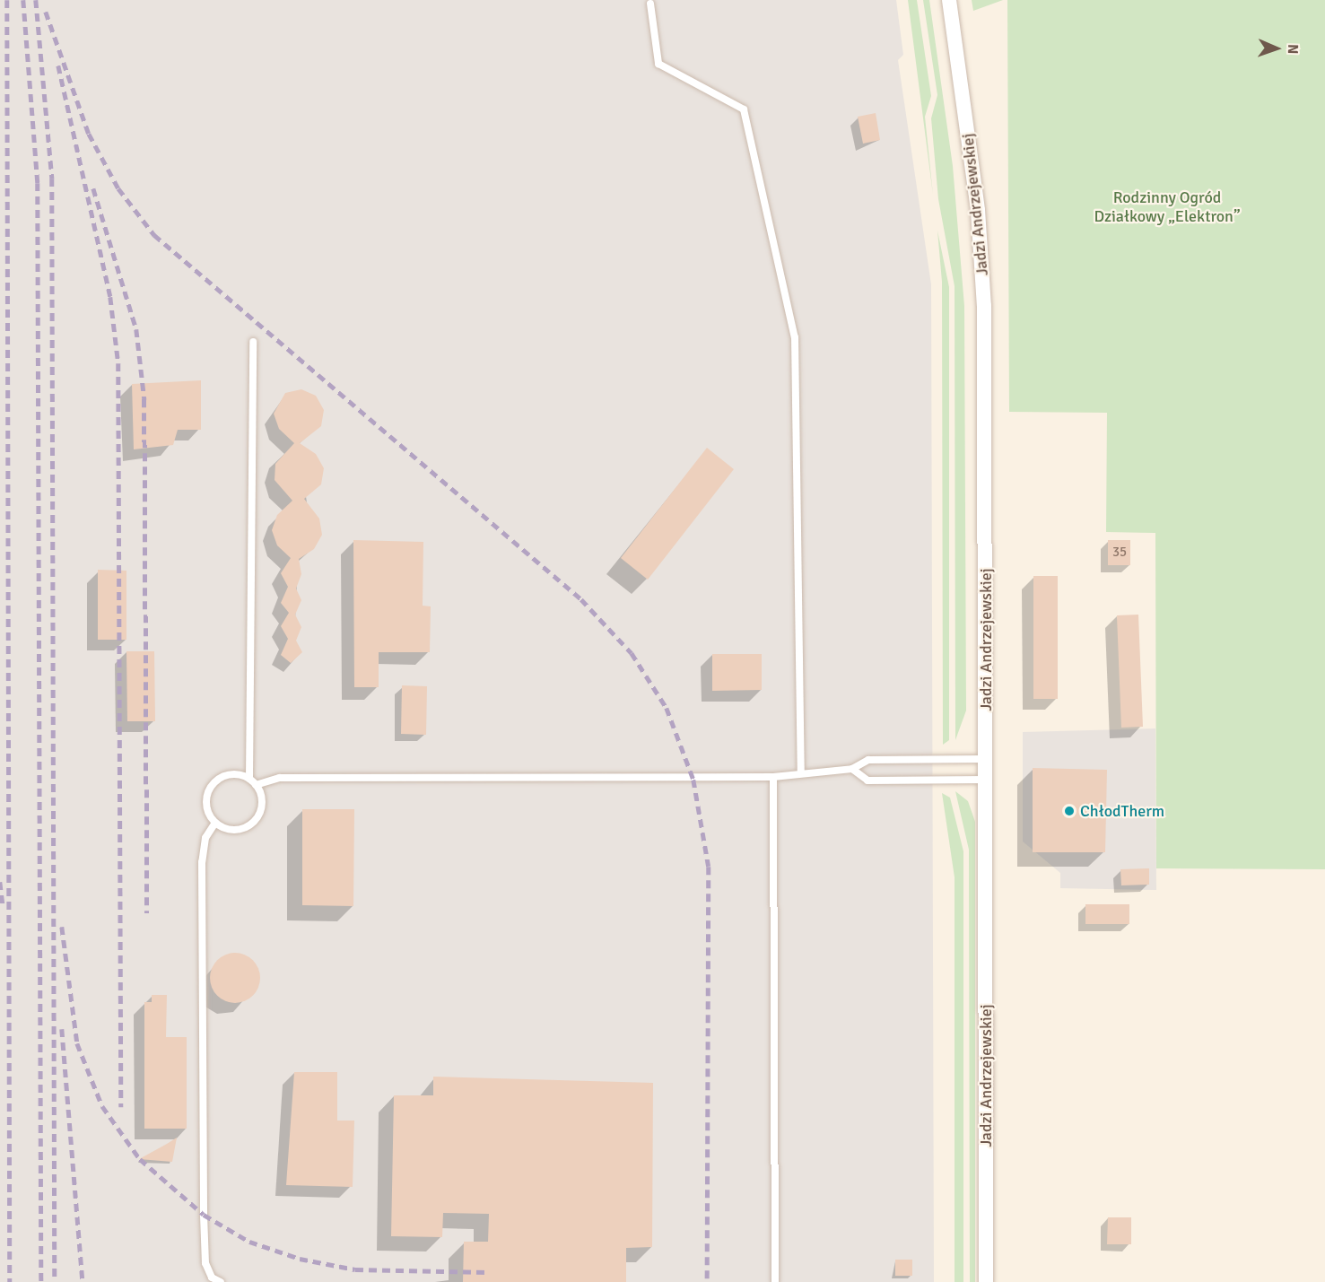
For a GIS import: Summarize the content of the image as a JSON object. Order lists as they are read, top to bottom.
{
  "streets": {
    "street": ["Jadzi Andrzejewskiej"]
  },
  "parks": ["Rodzinny Ogród Działkowy „Elektron”"],
  "places": ["ChłodTherm"],
  "house_numbers": ["35"],
  "north": "right"
}
